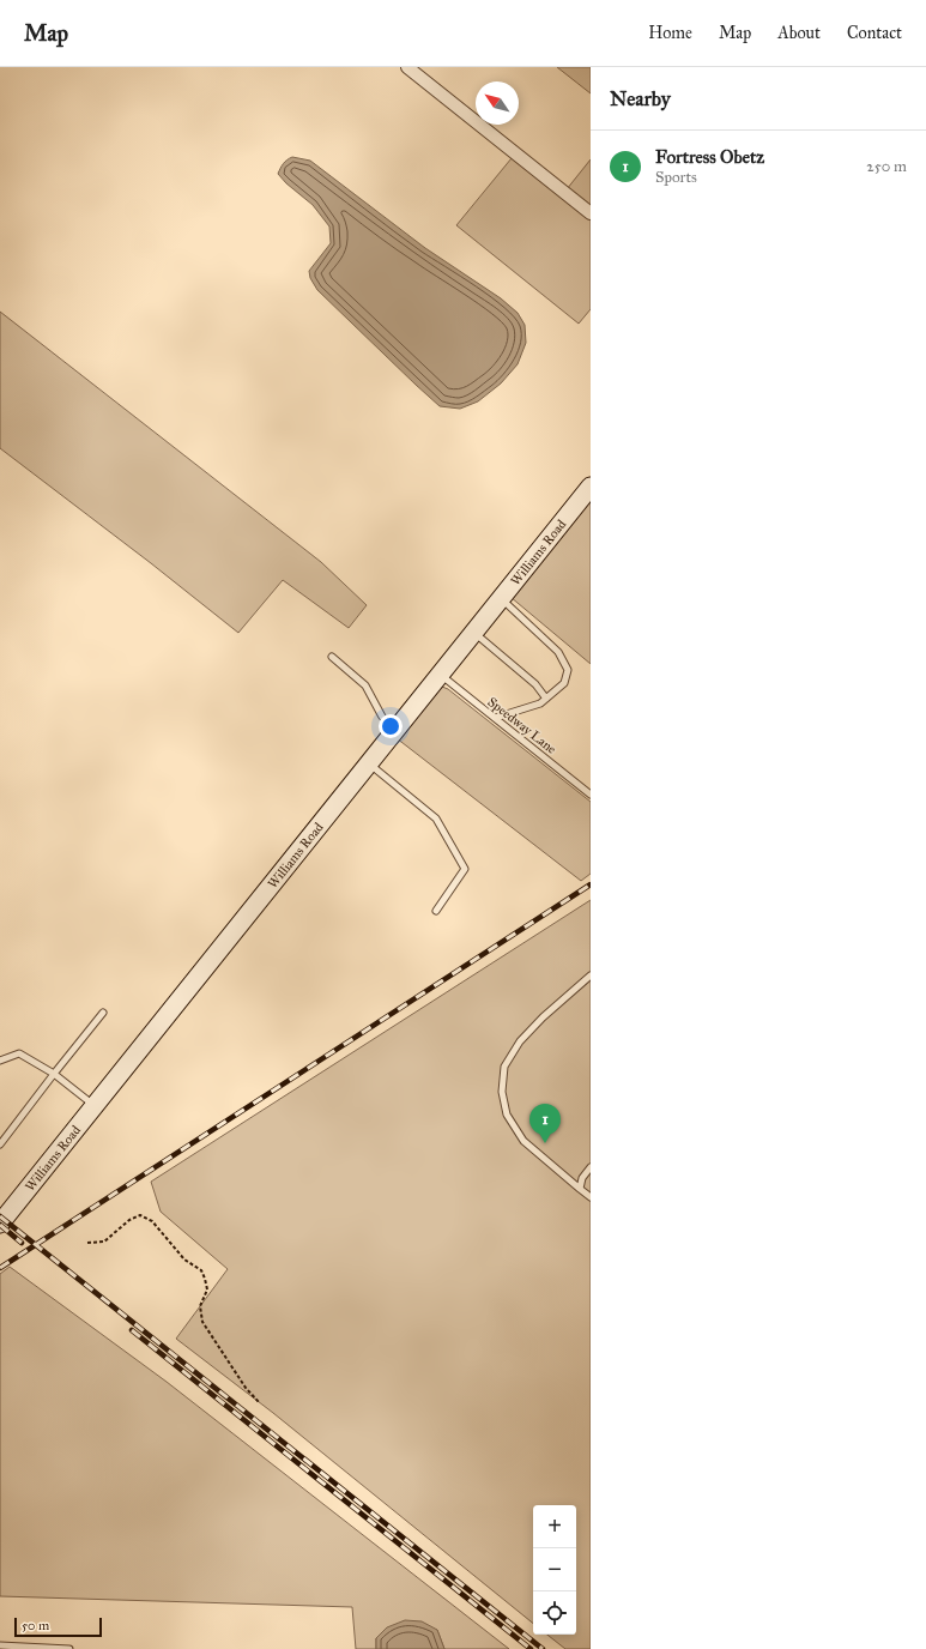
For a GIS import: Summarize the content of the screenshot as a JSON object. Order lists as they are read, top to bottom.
{
  "streets": {
    "main road": ["Williams Road"],
    "lane": ["Speedway Lane"]
  },
  "crossings": [
    ["Williams Road", "Speedway Lane"]
  ],
  "scale_bar": "50 m",
  "north": "top left",
  "page": {
    "header": "Map",
    "nav": [
      "Home",
      "Map",
      "About",
      "Contact"
    ],
    "heading": "Nearby",
    "list": [
      {
        "mark": "1",
        "name": "Fortress Obetz",
        "note": "Sports",
        "value": "250 m"
      }
    ],
    "pins": "1",
    "map_buttons": ["+", "−"],
    "scale": "50 m"
  }
}
